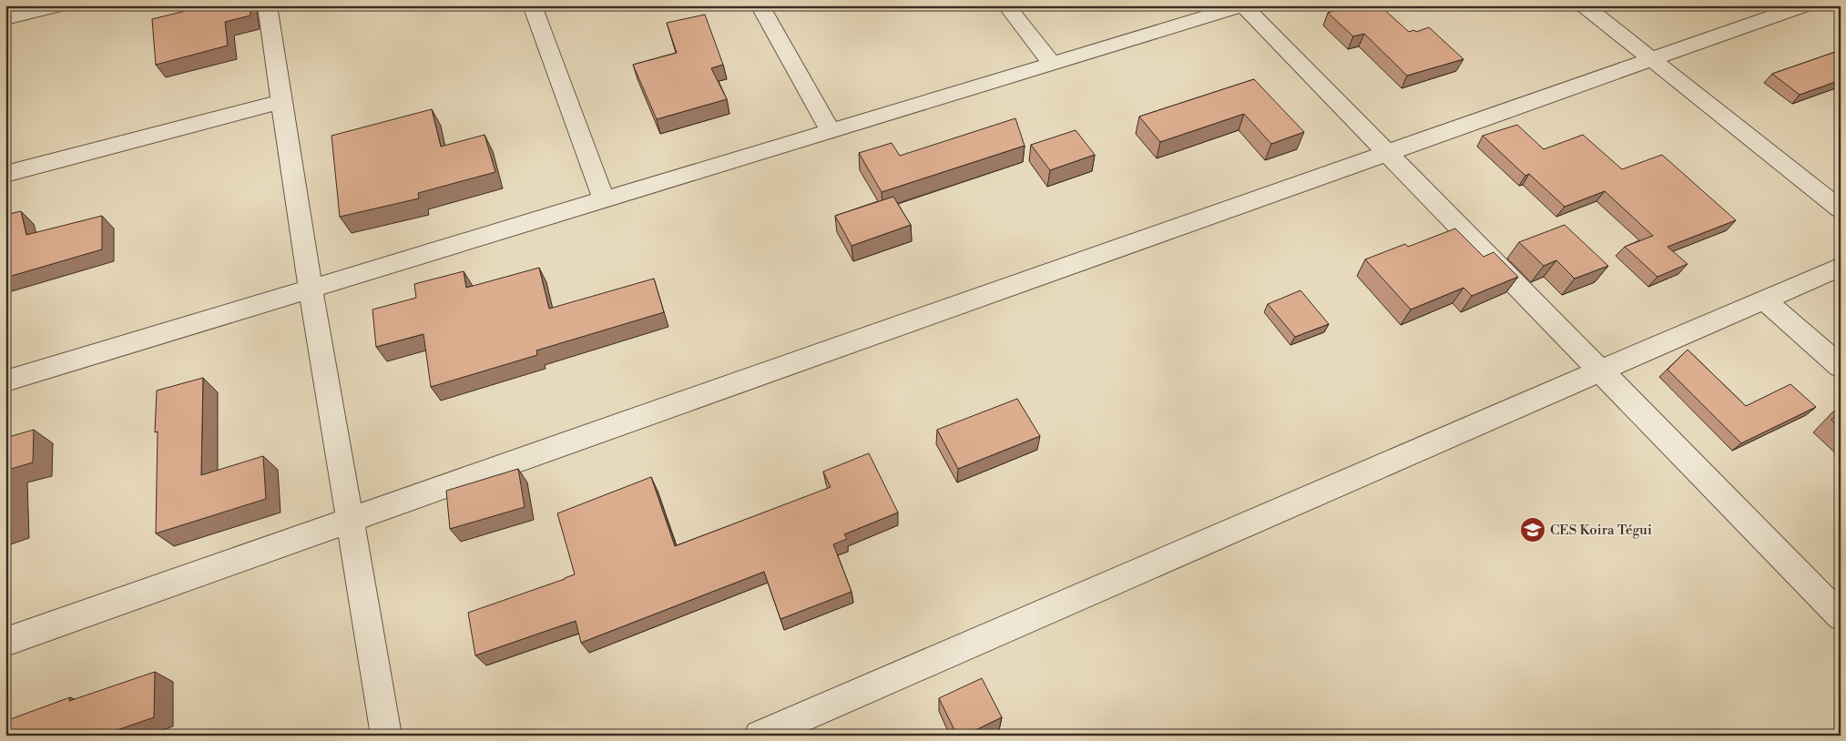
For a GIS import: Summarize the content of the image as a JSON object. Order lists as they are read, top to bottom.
{
  "places": {
    "school or university": ["CES Koira Tégui"]
  }
}
